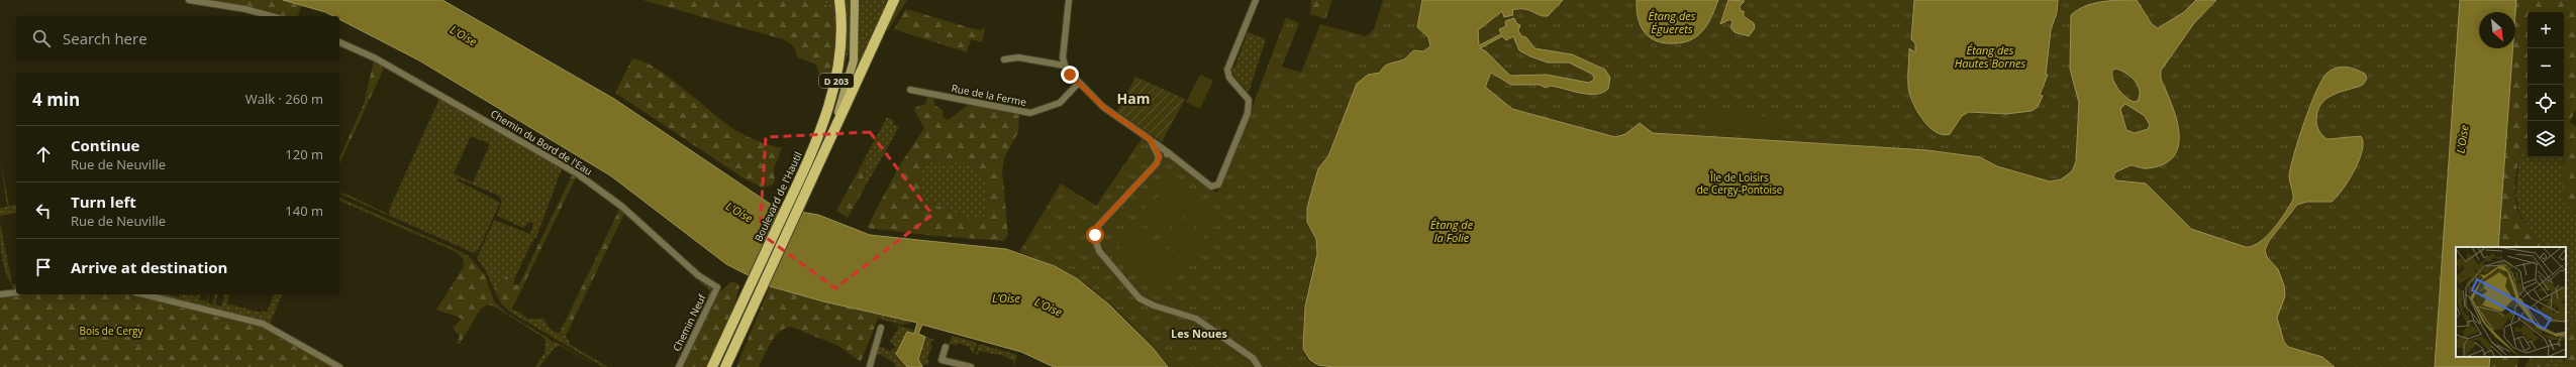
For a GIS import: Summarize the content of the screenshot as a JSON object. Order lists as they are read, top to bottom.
{
  "streets": {
    "main road": ["D 203", "Boulevard de l'Hautil"],
    "street": ["Rue de la Ferme", "Chemin du Bord de l'Eau", "Chemin Neuf"]
  },
  "crossings": [
    ["D 203", "Boulevard de l'Hautil"],
    ["Chemin du Bord de l'Eau", "Chemin Neuf"]
  ],
  "districts": ["Ham", "Les Noues"],
  "water": [
    "Étang des Éguerets",
    "L'Oise",
    "Étang des Hautes Bornes",
    "Étang de la Folie",
    "L’Oise"
  ],
  "parks": ["Île de Loisirs de Cergy-Pontoise", "Bois de Cergy"],
  "north": "bottom right",
  "page": {
    "map_buttons": ["+", "−"],
    "search": "Search here",
    "heading": ["4 min", "Walk · 260 m"],
    "list": [
      ["Continue", "Rue de Neuville", "120 m"],
      ["Turn left", "Rue de Neuville", "140 m"],
      "Arrive at destination"
    ]
  }
}
